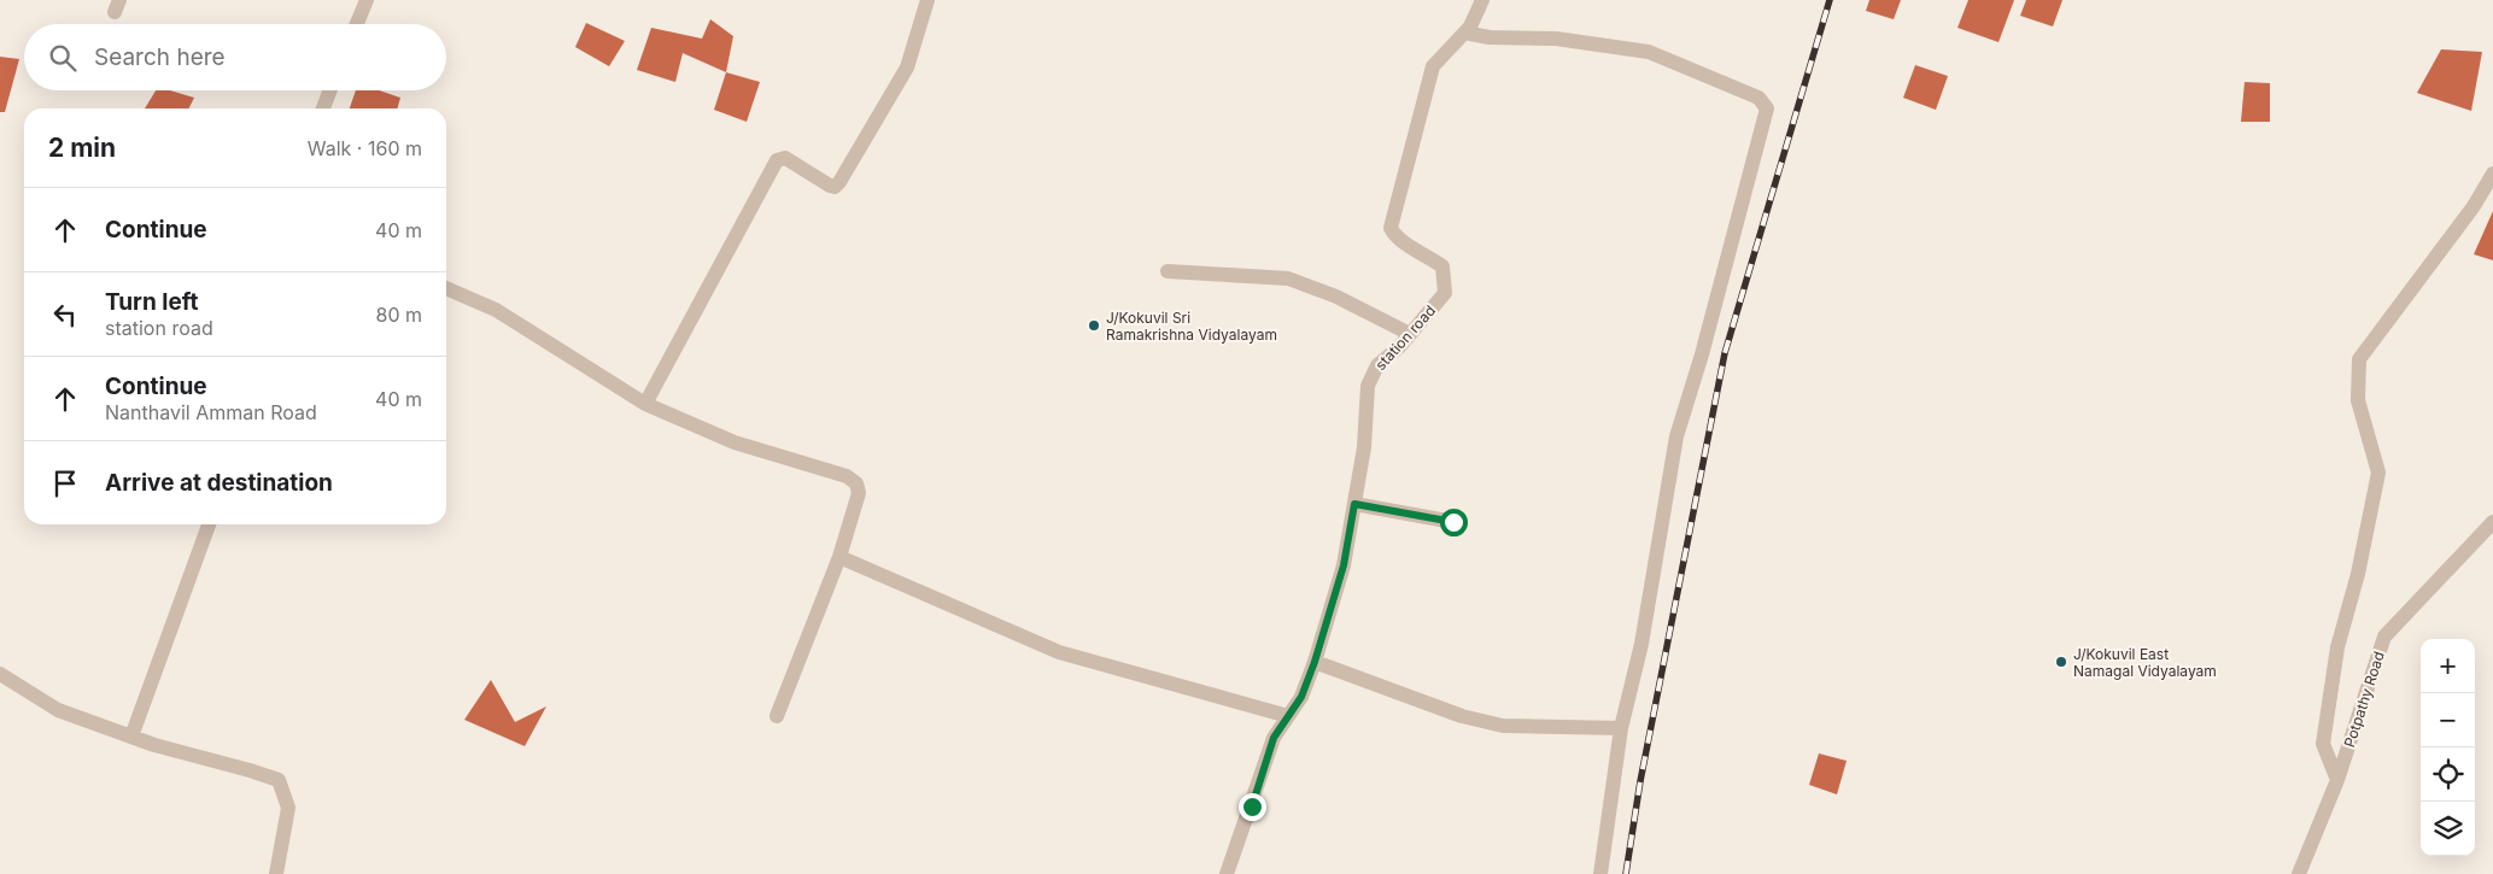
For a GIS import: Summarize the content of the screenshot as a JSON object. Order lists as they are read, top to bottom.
{
  "streets": {
    "street": ["station road", "Potpathy Road"]
  },
  "places": ["J/Kokuvil Sri Ramakrishna Vidyalayam", "J/Kokuvil East Namagal Vidyalayam"],
  "page": {
    "search": "Search here",
    "heading": ["2 min", "Walk · 160 m"],
    "list": [
      ["Continue", "40 m"],
      ["Turn left", "station road", "80 m"],
      ["Continue", "Nanthavil Amman Road", "40 m"],
      "Arrive at destination"
    ],
    "map_buttons": ["+", "−"]
  }
}
